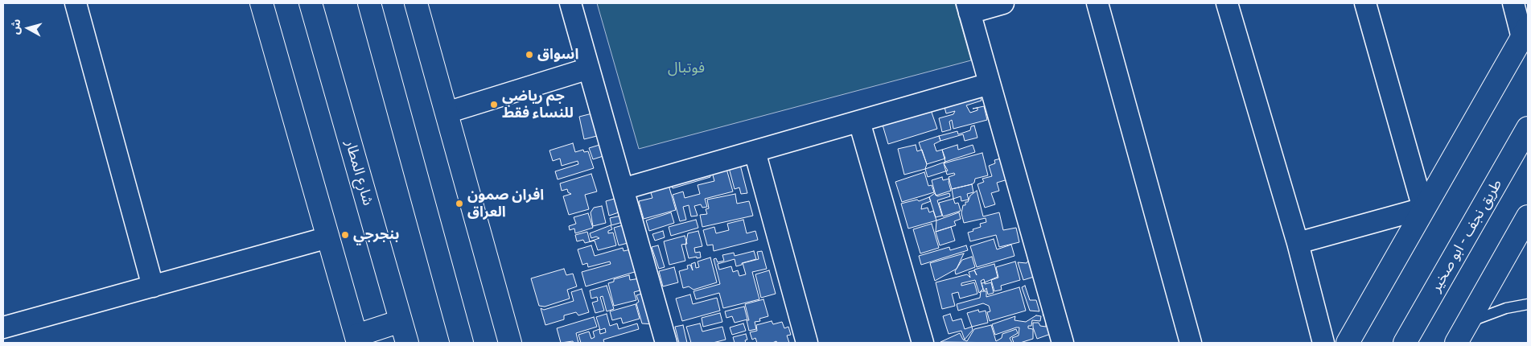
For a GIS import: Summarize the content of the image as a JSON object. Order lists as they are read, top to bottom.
{
  "streets": {
    "main road": ["شارع المطار", "طريق نجف - ابو صخير"]
  },
  "parks": ["فوتبال"],
  "places": [
    "اسواق",
    "جم رياضي للنساء فقط",
    "افران صمون العراق",
    "بنجرجي"
  ],
  "north": "left"
}
